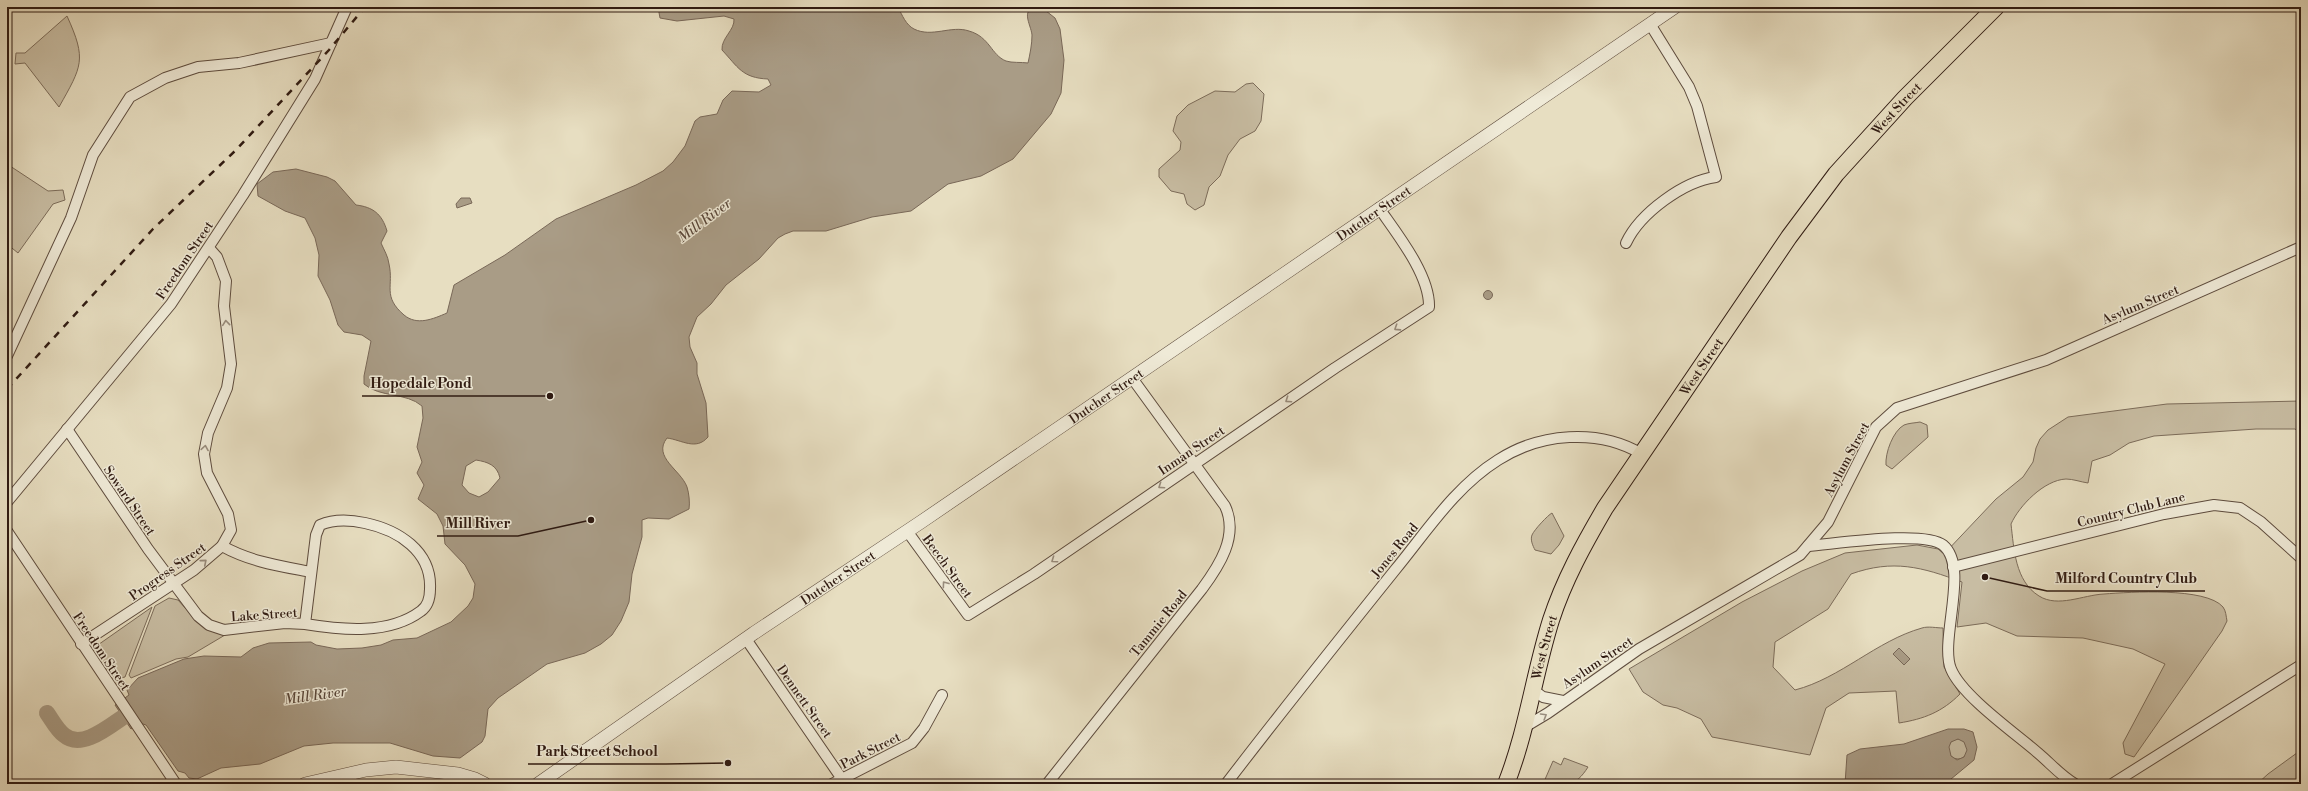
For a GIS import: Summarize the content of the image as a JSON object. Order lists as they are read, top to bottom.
{
  "streets": {
    "main road": ["West Street"],
    "street": [
      "Dutcher Street",
      "Freedom Street",
      "Asylum Street",
      "Inman Street",
      "Soward Street",
      "Country Club Lane",
      "Jones Road",
      "Beech Street",
      "Progress Street",
      "Lake Street",
      "Tammie Road",
      "Dennett Street",
      "Park Street"
    ]
  },
  "crossings": [
    ["West Street", "Asylum Street"],
    ["West Street", "Jones Road"],
    ["Dutcher Street", "Inman Street"],
    ["Dutcher Street", "Beech Street"],
    ["Dutcher Street", "Tammie Road"],
    ["Dutcher Street", "Dennett Street"],
    ["Freedom Street", "Soward Street"],
    ["Freedom Street", "Progress Street"],
    ["Inman Street", "Beech Street"],
    ["Inman Street", "Tammie Road"],
    ["Soward Street", "Progress Street"],
    ["Soward Street", "Lake Street"],
    ["Progress Street", "Lake Street"],
    ["Dennett Street", "Park Street"]
  ],
  "one_way": ["Inman Street", "Beech Street", "Progress Street"],
  "water": ["Mill River"],
  "places": [
    "Hopedale Pond",
    "Mill River",
    "Milford Country Club",
    "Park Street School"
  ]
}
